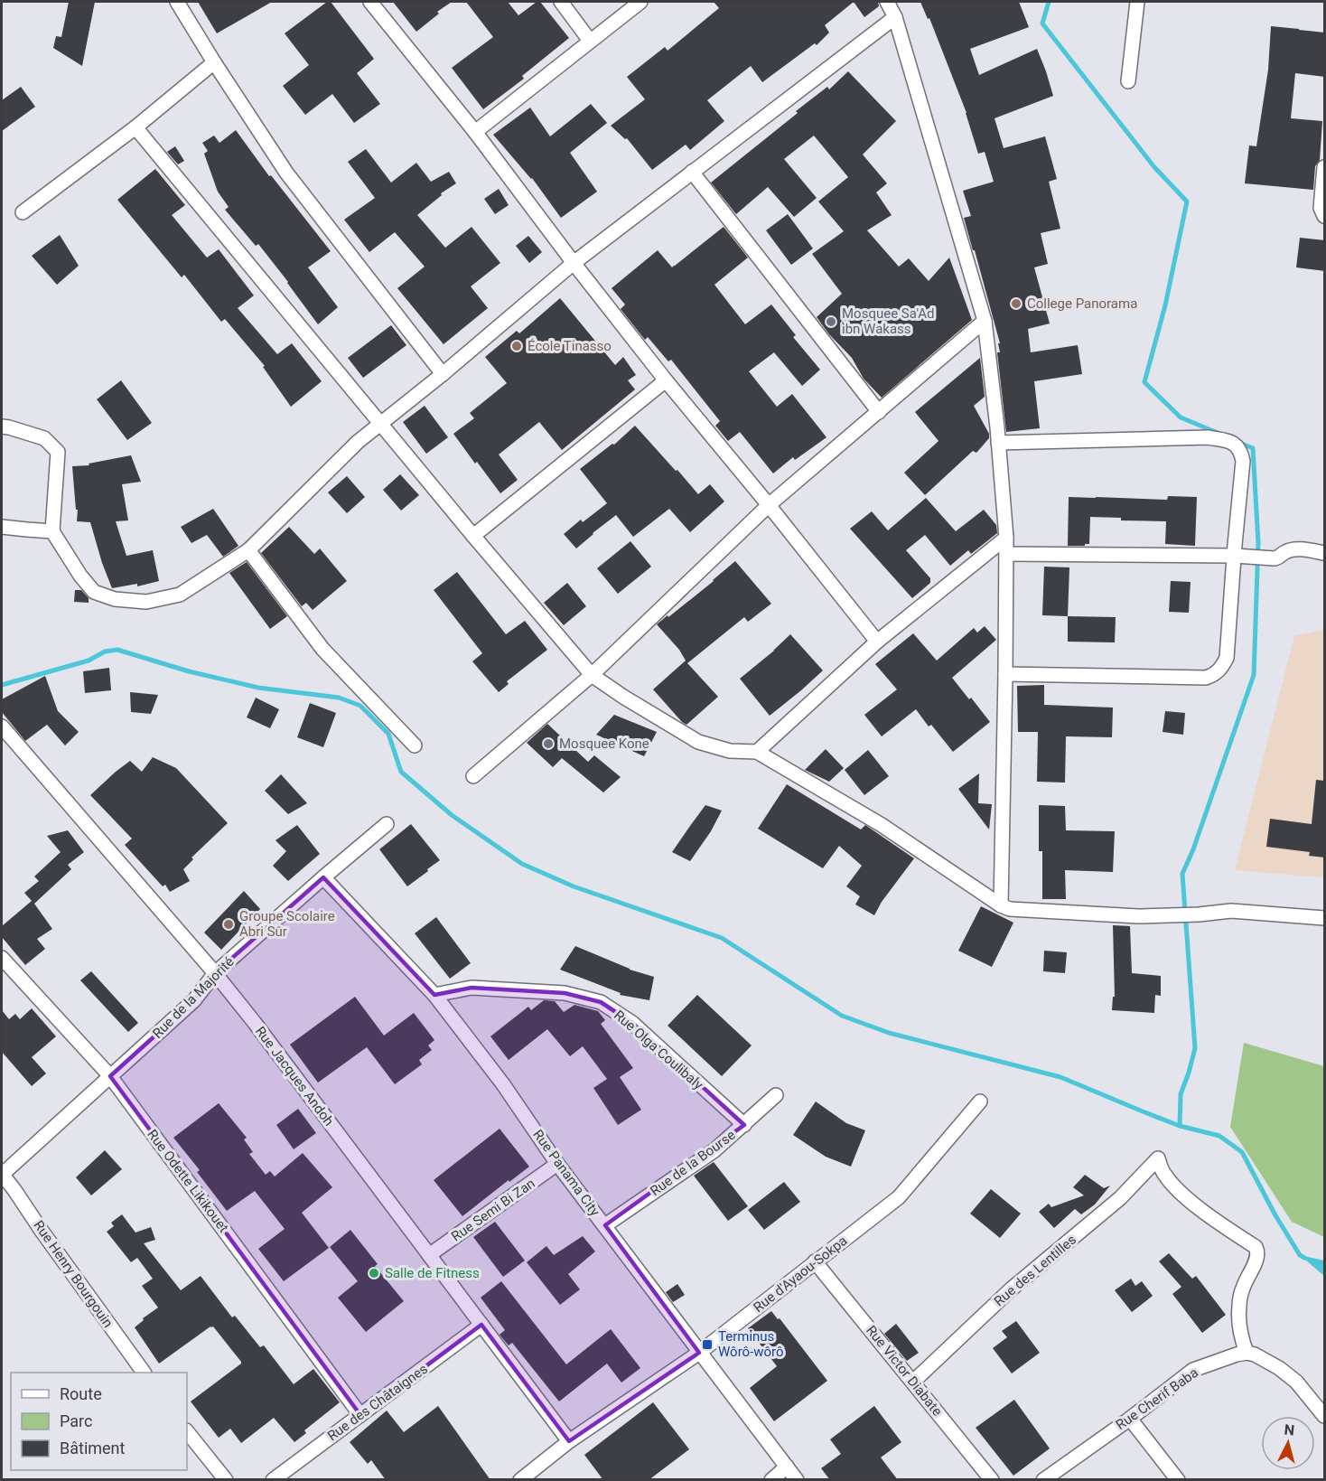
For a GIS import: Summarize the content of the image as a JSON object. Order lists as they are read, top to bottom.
{
  "streets": {
    "street": [
      "Rue de la Majorité",
      "Rue Olga Coulibaly",
      "Rue Jacques Andoh",
      "Rue de la Bourse",
      "Rue Panama City",
      "Rue Odette Likikouet",
      "Rue Semi Bi Zan",
      "Rue des Lentilles",
      "Rue Henry Bourgouin",
      "Rue d'Ayaou-Sokpa",
      "Rue Victor Diabate",
      "Rue Cherif Baba",
      "Rue des Châtaignes"
    ]
  },
  "crossings": [
    ["Rue de la Majorité", "Rue Jacques Andoh"],
    ["Rue de la Majorité", "Rue Panama City"],
    ["Rue de la Majorité", "Rue Odette Likikouet"],
    ["Rue de la Majorité", "Rue Henry Bourgouin"],
    ["Rue Olga Coulibaly", "Rue de la Bourse"],
    ["Rue Olga Coulibaly", "Rue Panama City"],
    ["Rue Jacques Andoh", "Rue Semi Bi Zan"],
    ["Rue Jacques Andoh", "Rue d'Ayaou-Sokpa"],
    ["Rue Jacques Andoh", "Rue des Châtaignes"],
    ["Rue de la Bourse", "Rue Panama City"],
    ["Rue Panama City", "Rue Semi Bi Zan"],
    ["Rue Panama City", "Rue d'Ayaou-Sokpa"],
    ["Rue Odette Likikouet", "Rue des Châtaignes"],
    ["Rue des Lentilles", "Rue Victor Diabate"],
    ["Rue des Lentilles", "Rue Cherif Baba"],
    ["Rue d'Ayaou-Sokpa", "Rue Victor Diabate"]
  ],
  "places": {
    "other": [
      "College Panorama",
      "Mosquee Sa'Ad ibn Wakass",
      "École Tinasso",
      "Mosquee Kone",
      "Groupe Scolaire Abri Sûr",
      "Salle de Fitness"
    ],
    "transit": ["Terminus Wôrô-wôrô"]
  },
  "legend": ["Route", "Parc", "Bâtiment"],
  "north": "top"
}
